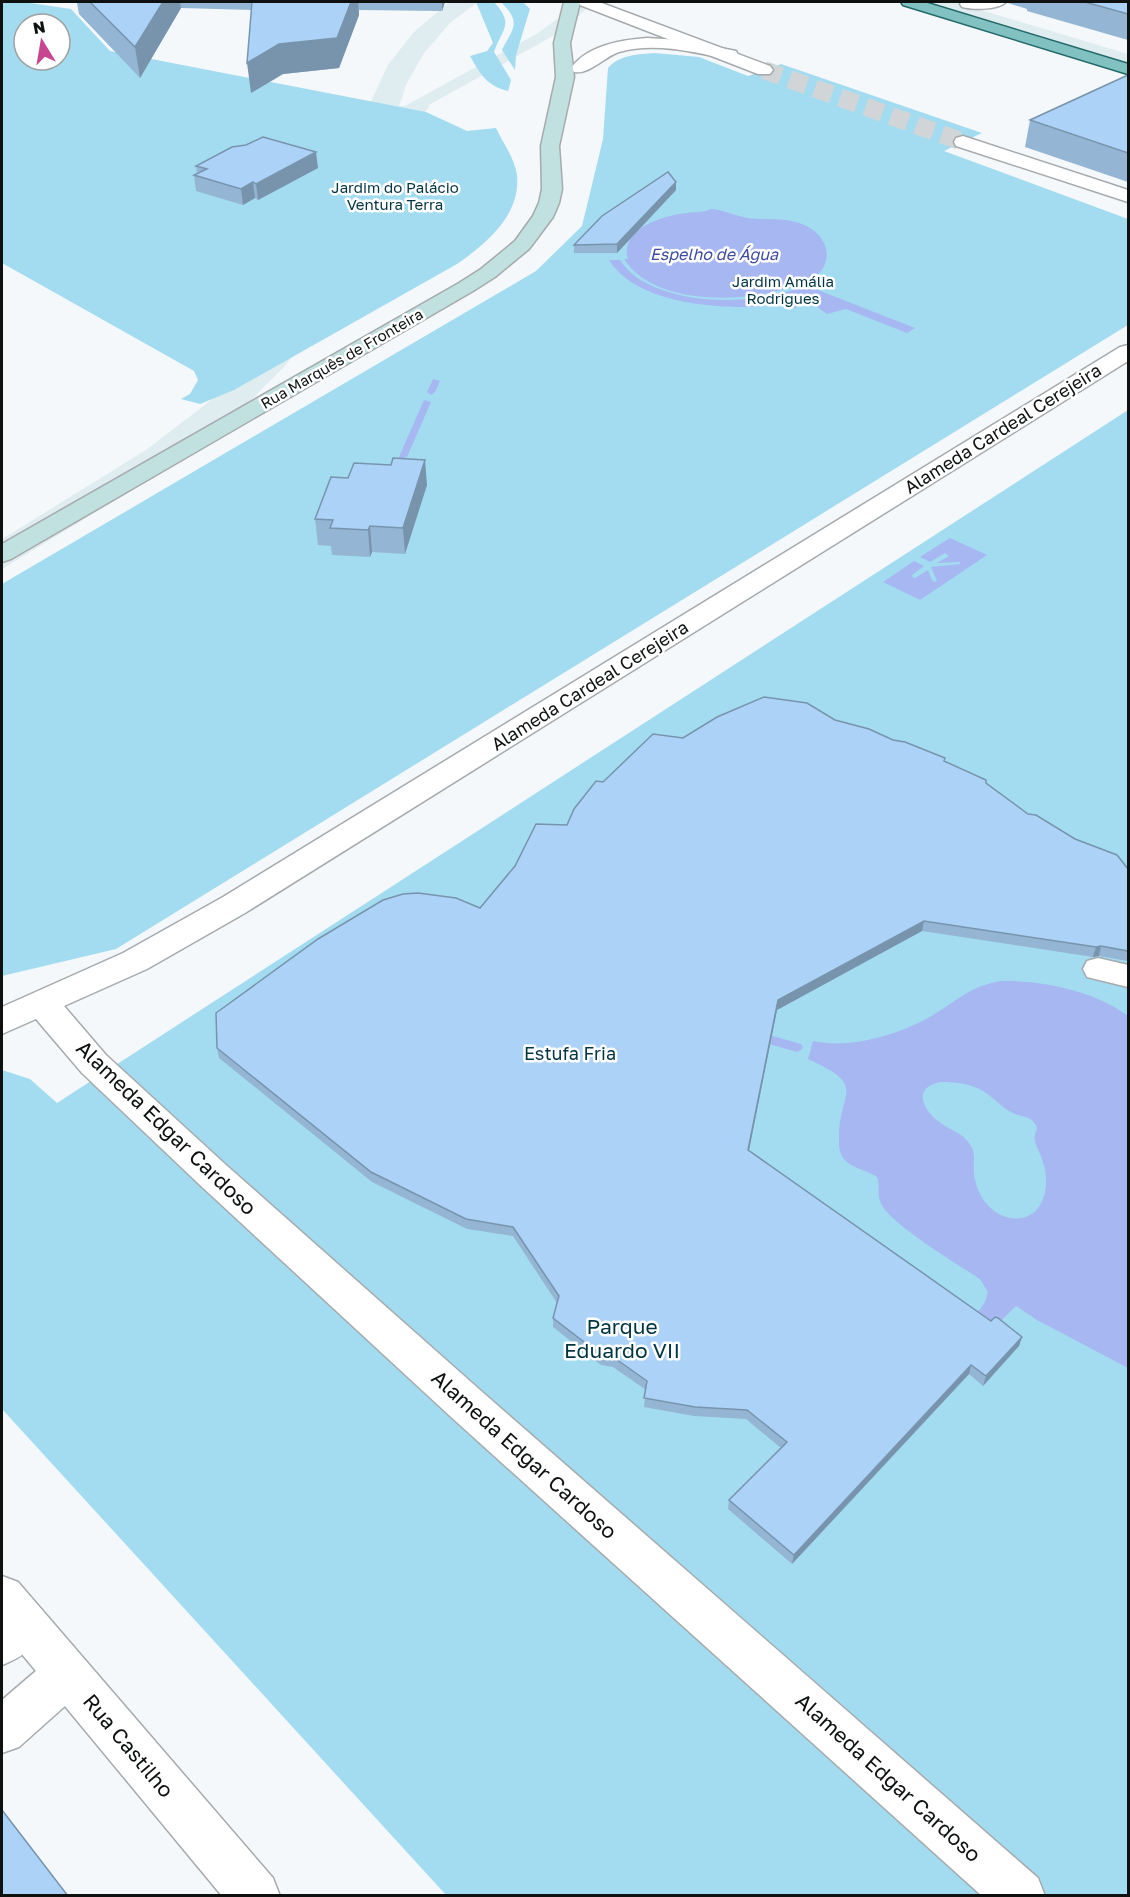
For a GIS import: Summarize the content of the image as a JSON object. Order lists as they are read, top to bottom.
{
  "streets": {
    "main road": ["Rua Marquês de Fronteira"],
    "street": ["Alameda Cardeal Cerejeira", "Alameda Edgar Cardoso", "Rua Castilho"]
  },
  "crossings": [
    ["Alameda Cardeal Cerejeira", "Alameda Edgar Cardoso"]
  ],
  "water": ["Espelho de Água"],
  "parks": [
    "Jardim do Palácio Ventura Terra",
    "Jardim Amália Rodrigues",
    "Estufa Fria",
    "Parque Eduardo VII"
  ],
  "north": "top"
}
